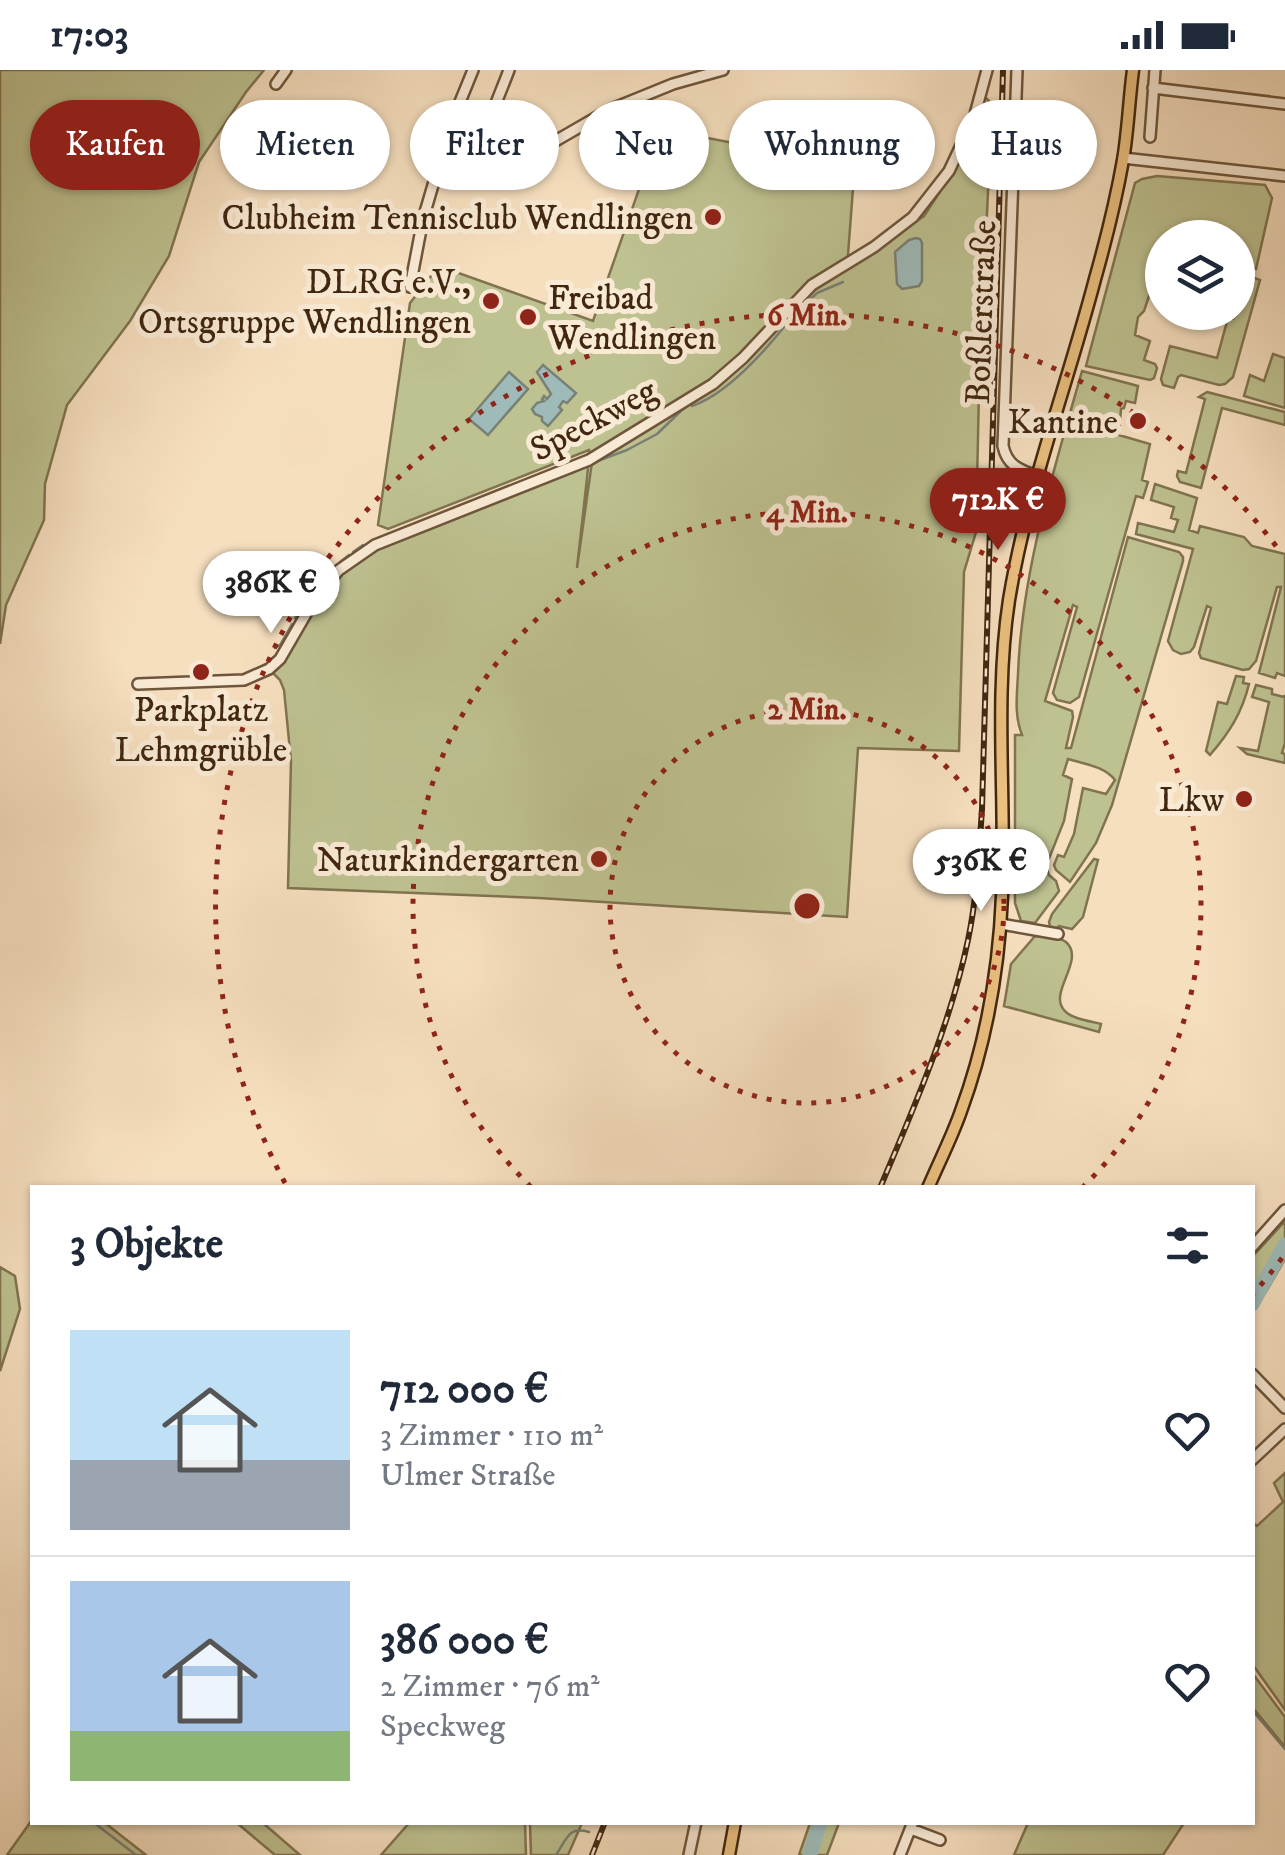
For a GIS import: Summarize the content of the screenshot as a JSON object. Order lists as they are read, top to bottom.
{
  "streets": {
    "street": ["Boßlerstraße", "Speckweg"]
  },
  "places": [
    "Clubheim Tennisclub Wendlingen",
    "DLRG e.V., Ortsgruppe Wendlingen",
    "Freibad Wendlingen",
    "Kantine",
    "Parkplatz Lehmgrüble",
    "Lkw",
    "Naturkindergarten"
  ],
  "page": {
    "status": "17:03",
    "chip": [
      "Kaufen",
      "Mieten",
      "Filter",
      "Neu",
      "Wohnung",
      "Haus"
    ],
    "price": ["712K €", "386K €", "536K €"],
    "heading": "3 Objekte",
    "list": [
      {
        "name": "712 000 €",
        "note": "3 Zimmer · 110 m² · Ulmer Straße"
      },
      {
        "name": "386 000 €",
        "note": "2 Zimmer · 76 m² · Speckweg"
      }
    ]
  },
  "rings": ["6 Min.", "4 Min.", "2 Min."]
}
